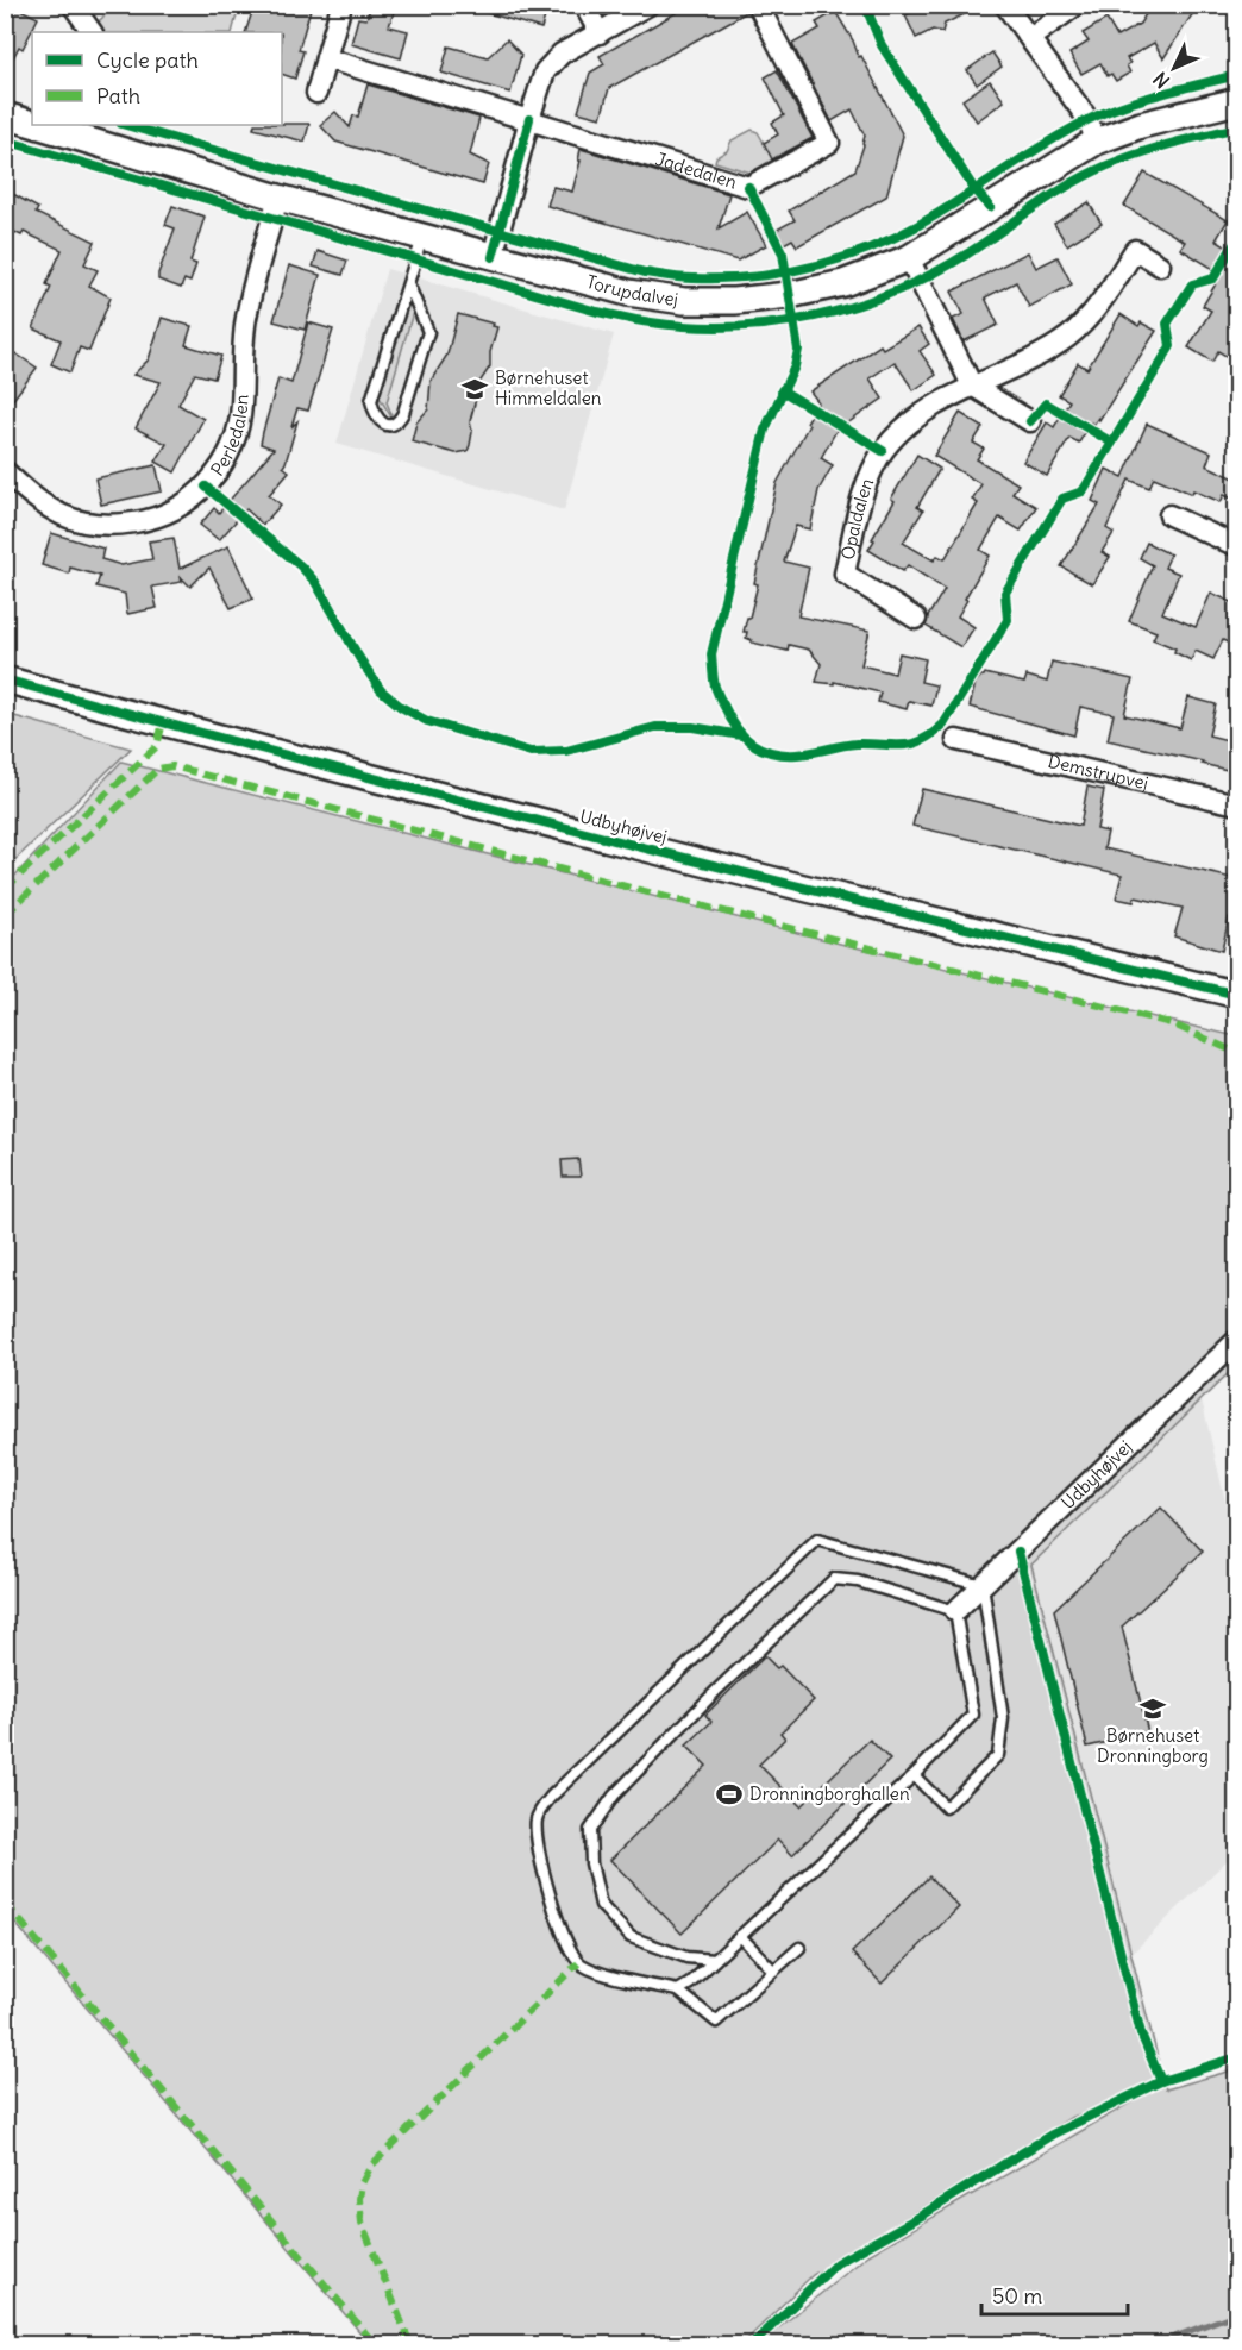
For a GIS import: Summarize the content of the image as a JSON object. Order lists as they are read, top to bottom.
{
  "streets": {
    "street": [
      "Jadedalen",
      "Torupdalvej",
      "Perledalen",
      "Opaldalen",
      "Demstrupvej",
      "Udbyhøjvej"
    ]
  },
  "crossings": [
    ["Torupdalvej", "Perledalen"]
  ],
  "places": {
    "school or university": ["Børnehuset Himmeldalen", "Børnehuset Dronningborg"],
    "sports": ["Dronningborghallen"]
  },
  "legend": ["Cycle path", "Path"],
  "scale_bar": "50 m",
  "north": "bottom left"
}
